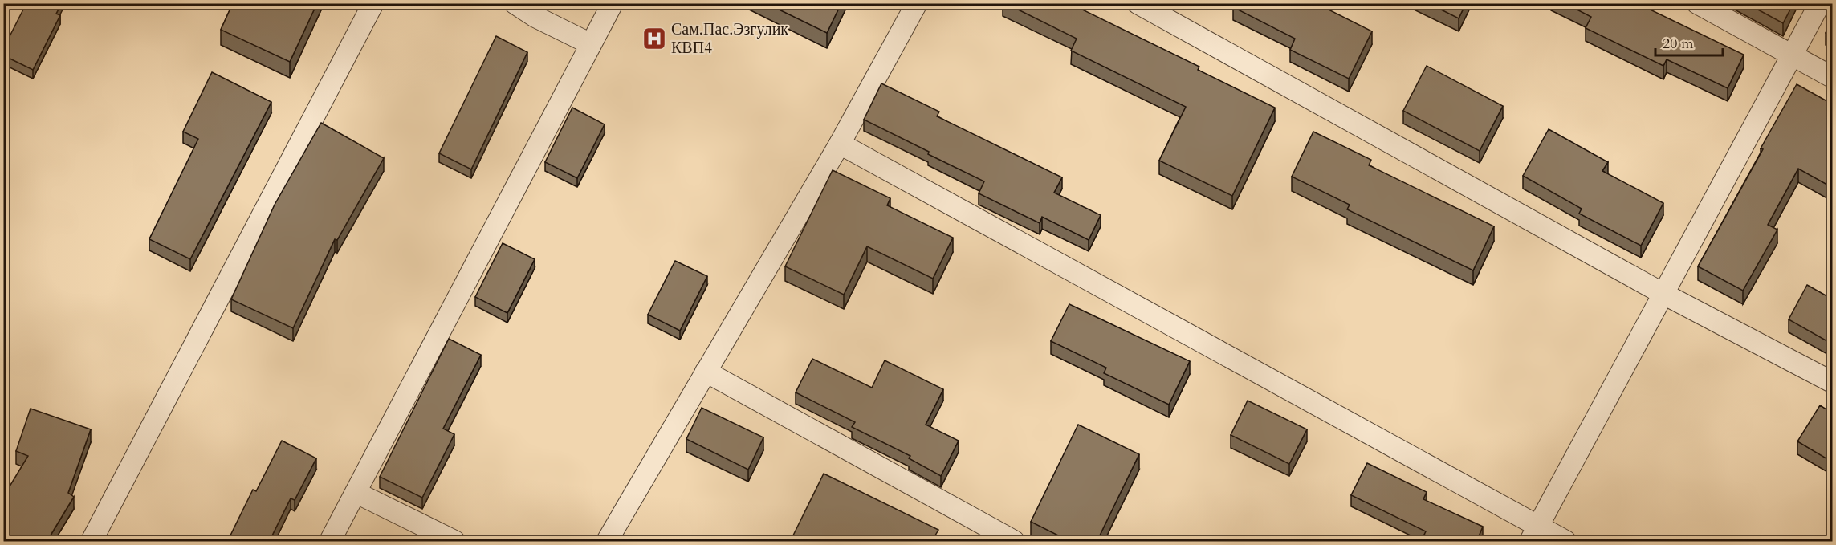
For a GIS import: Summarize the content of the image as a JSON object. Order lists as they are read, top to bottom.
{
  "places": {
    "hospital": ["Сам.Пас.Эзгулик КВП4"]
  },
  "scale_bar": "20 m"
}
